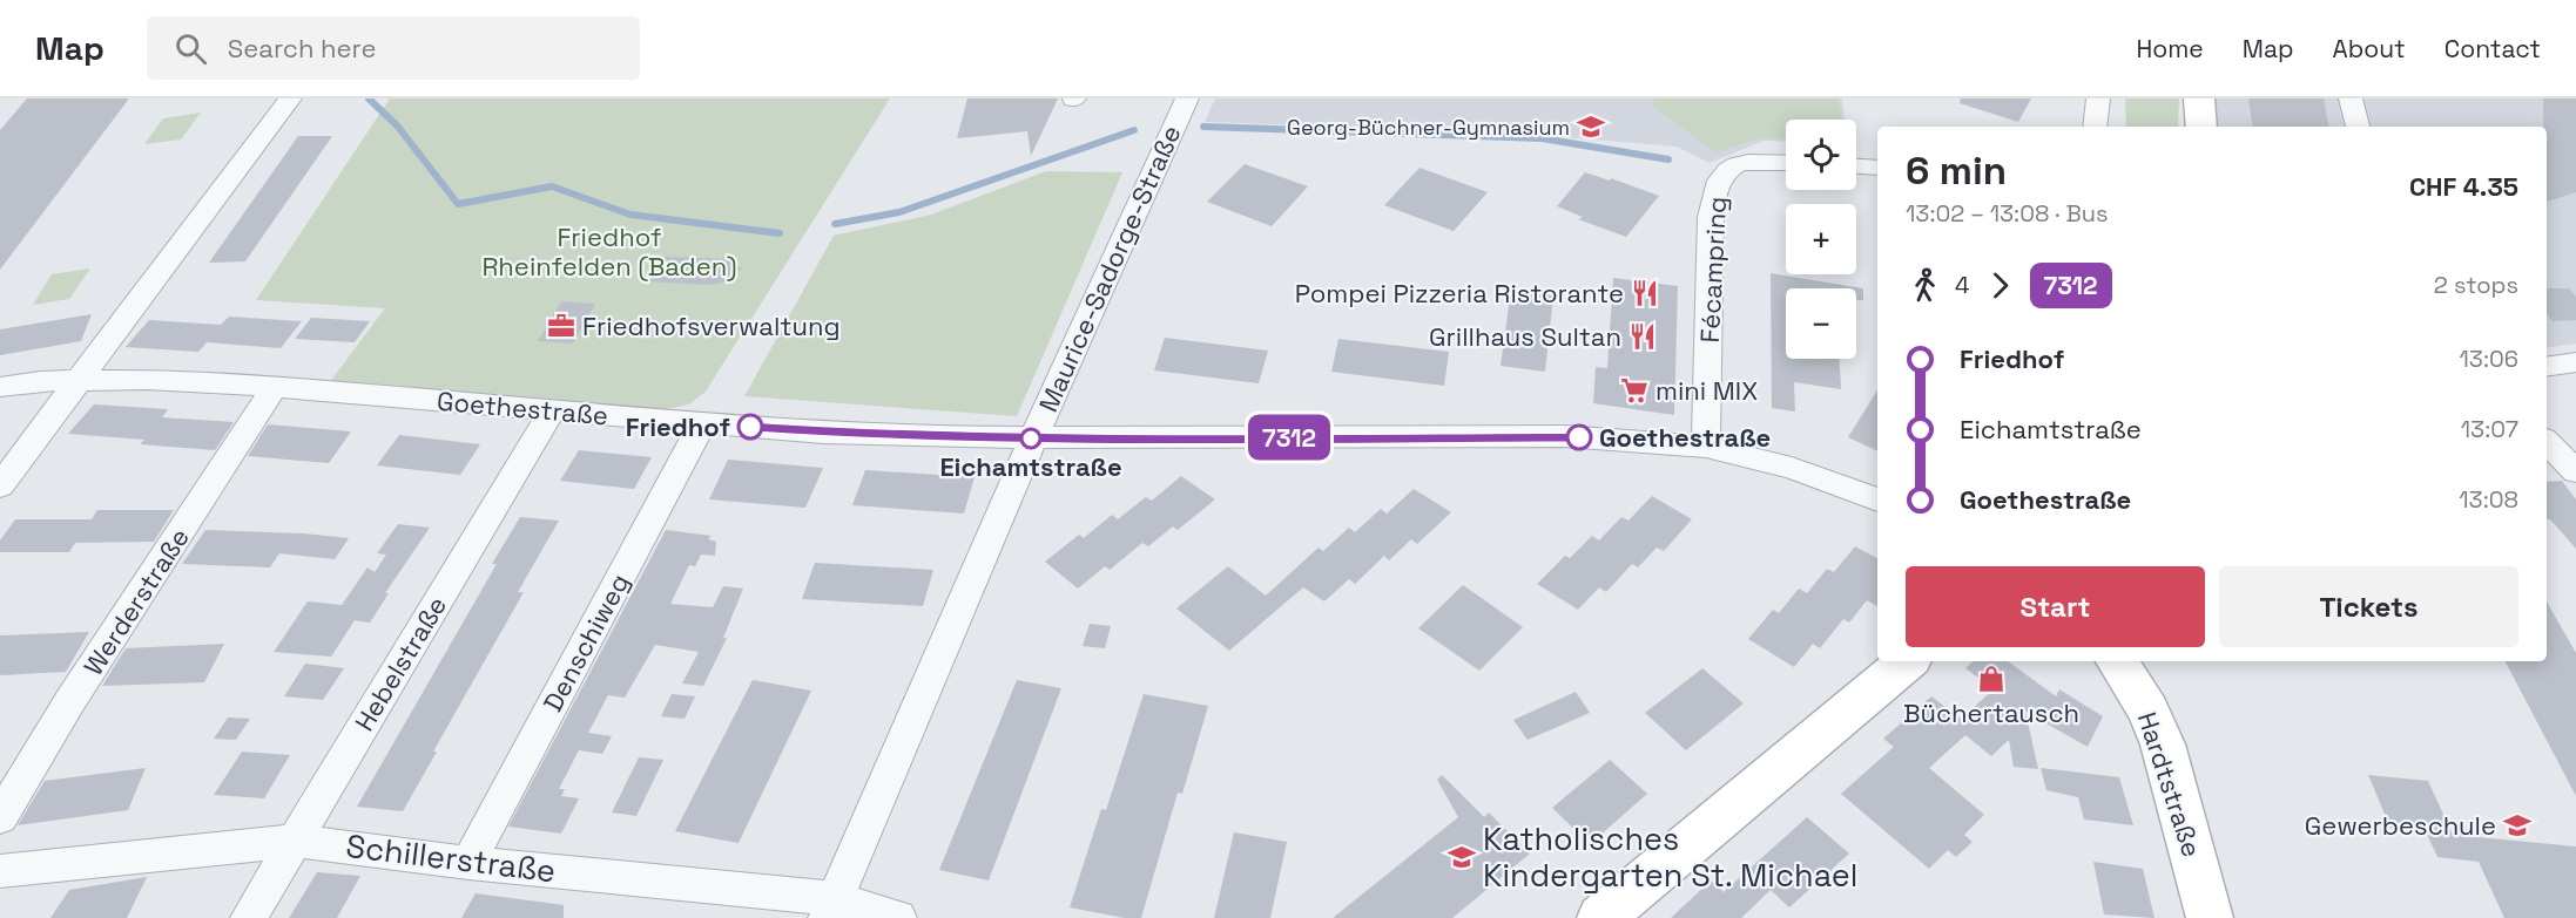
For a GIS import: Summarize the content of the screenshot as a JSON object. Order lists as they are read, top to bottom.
{
  "streets": {
    "main road": ["Hardtstraße"],
    "street": [
      "Maurice-Sadorge-Straße",
      "Fécampring",
      "Goethestraße",
      "Werderstraße",
      "Denschiweg",
      "Hebelstraße",
      "Schillerstraße"
    ]
  },
  "crossings": [
    ["Maurice-Sadorge-Straße", "Goethestraße"],
    ["Fécampring", "Goethestraße"],
    ["Goethestraße", "Werderstraße"],
    ["Goethestraße", "Denschiweg"],
    ["Goethestraße", "Hebelstraße"],
    ["Denschiweg", "Schillerstraße"],
    ["Hebelstraße", "Schillerstraße"]
  ],
  "parks": ["Friedhof Rheinfelden (Baden)"],
  "places": {
    "school or university": ["Georg-Büchner-Gymnasium", "Gewerbeschule", "Katholisches Kindergarten St. Michael"],
    "restaurant": ["Pompei Pizzeria Ristorante", "Grillhaus Sultan"],
    "office": ["Friedhofsverwaltung"],
    "supermarket": ["mini MIX"],
    "other": ["Friedhof", "Goethestraße", "Eichamtstraße"],
    "shop": ["Büchertausch"]
  },
  "lines": ["bus line 7312"],
  "page": {
    "header": "Map",
    "search": "Search here",
    "nav": [
      "Home",
      "Map",
      "About",
      "Contact"
    ],
    "on_map": "7312",
    "map_buttons": ["+", "−"],
    "heading": ["6 min", "13:02 – 13:08 · Bus", "CHF 4.35"],
    "legs": ["4", "7312", "2 stops"],
    "list": [
      {
        "name": "Friedhof",
        "value": "13:06"
      },
      {
        "name": "Eichamtstraße",
        "value": "13:07"
      },
      {
        "name": "Goethestraße",
        "value": "13:08"
      }
    ],
    "buttons": ["Start", "Tickets"]
  }
}
